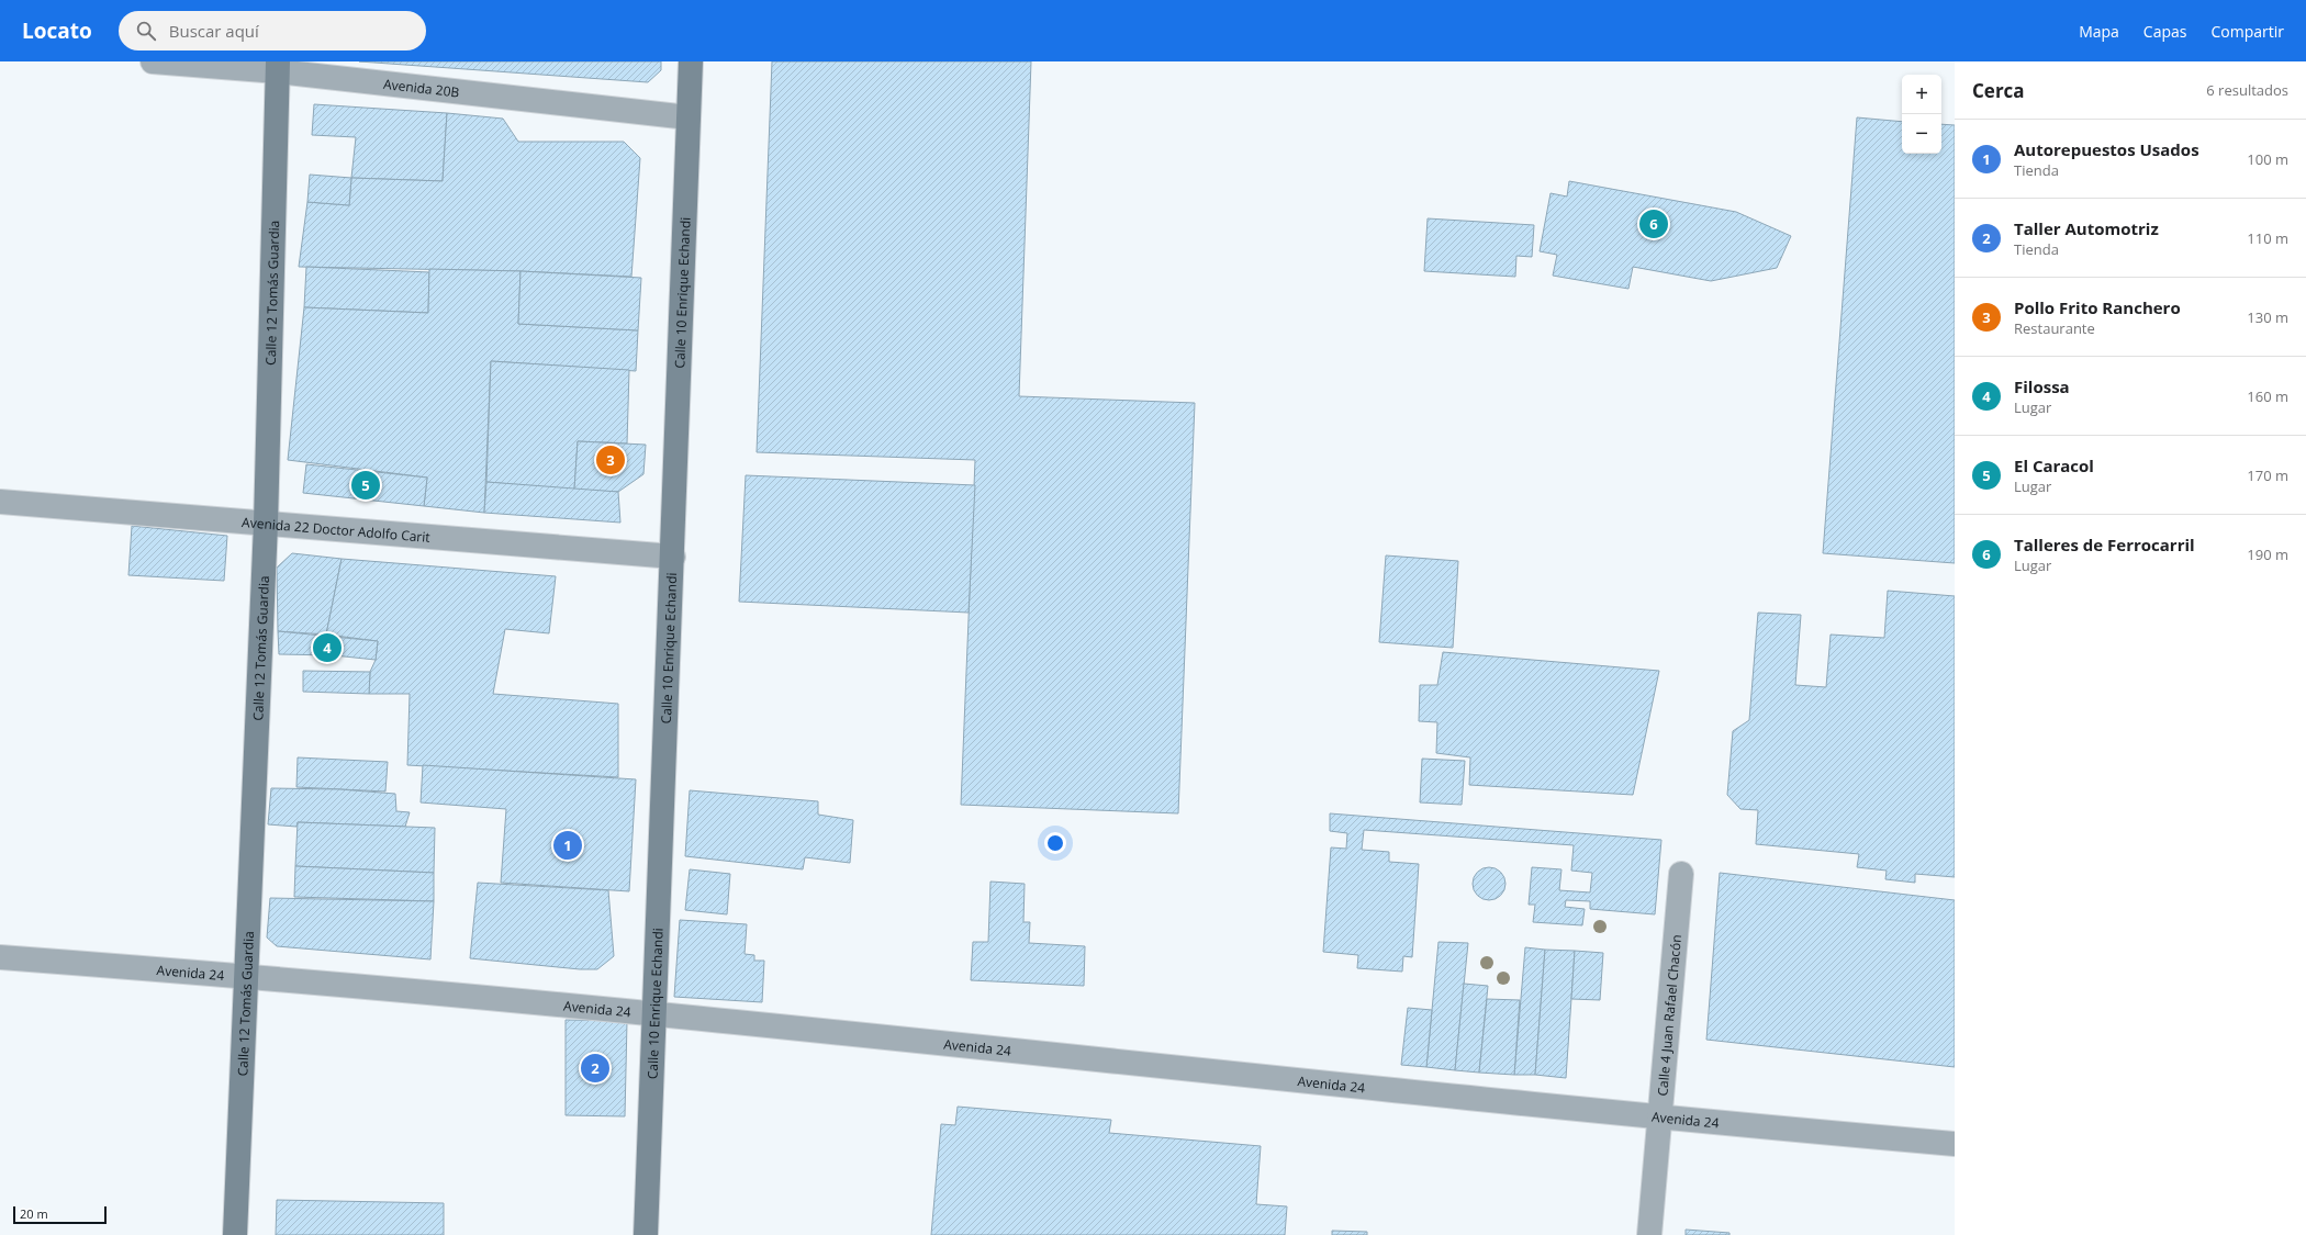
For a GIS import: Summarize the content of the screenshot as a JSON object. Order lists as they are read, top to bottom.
{
  "streets": {
    "street": [
      "Avenida 20B",
      "Calle 12 Tomás Guardia",
      "Calle 10 Enrique Echandi",
      "Avenida 22 Doctor Adolfo Carit",
      "Avenida 24",
      "Calle 4 Juan Rafael Chacón"
    ]
  },
  "crossings": [
    ["Avenida 20B", "Calle 12 Tomás Guardia"],
    ["Avenida 20B", "Calle 10 Enrique Echandi"],
    ["Calle 12 Tomás Guardia", "Avenida 22 Doctor Adolfo Carit"],
    ["Calle 12 Tomás Guardia", "Avenida 24"],
    ["Calle 10 Enrique Echandi", "Avenida 22 Doctor Adolfo Carit"],
    ["Calle 10 Enrique Echandi", "Avenida 24"],
    ["Avenida 24", "Calle 4 Juan Rafael Chacón"]
  ],
  "scale_bar": "20 m",
  "page": {
    "header": "Locato",
    "search": "Buscar aquí",
    "nav": ["Mapa", "Capas", "Compartir"],
    "heading": ["Cerca", "6 resultados"],
    "map_buttons": ["+", "−"],
    "list": [
      {
        "mark": "1",
        "name": "Autorepuestos Usados",
        "note": "Tienda",
        "value": "100 m"
      },
      {
        "mark": "2",
        "name": "Taller Automotriz",
        "note": "Tienda",
        "value": "110 m"
      },
      {
        "mark": "3",
        "name": "Pollo Frito Ranchero",
        "note": "Restaurante",
        "value": "130 m"
      },
      {
        "mark": "4",
        "name": "Filossa",
        "note": "Lugar",
        "value": "160 m"
      },
      {
        "mark": "5",
        "name": "El Caracol",
        "note": "Lugar",
        "value": "170 m"
      },
      {
        "mark": "6",
        "name": "Talleres de Ferrocarril",
        "note": "Lugar",
        "value": "190 m"
      }
    ],
    "pins": [
      "6",
      "3",
      "5",
      "4",
      "1",
      "2"
    ],
    "scale": "20 m"
  }
}
